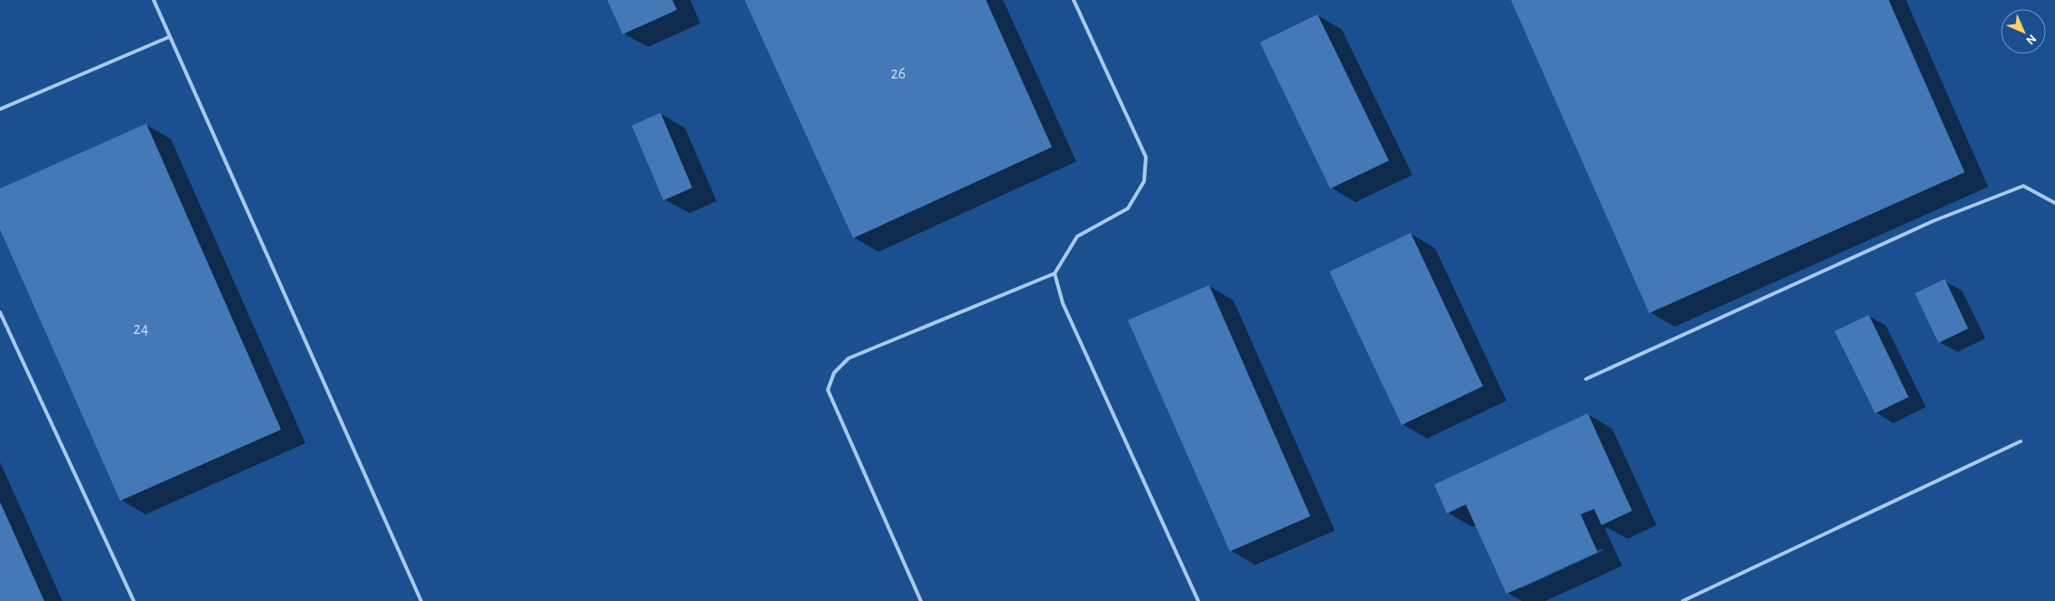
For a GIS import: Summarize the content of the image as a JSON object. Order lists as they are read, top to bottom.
{
  "house_numbers": ["26", "24"],
  "north": "bottom right"
}
